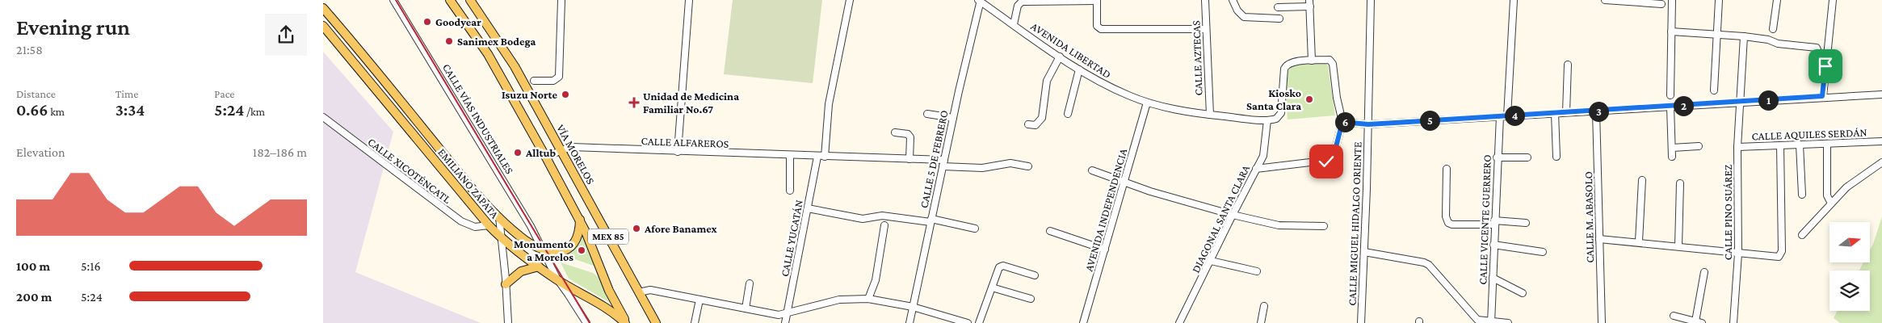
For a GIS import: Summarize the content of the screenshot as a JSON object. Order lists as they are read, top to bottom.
{
  "streets": {
    "main road": ["VÍA MORELOS", "EMILIANO ZAPATA", "MEX 85"],
    "street": [
      "AVENIDA LIBERTAD",
      "CALLE AZTECAS",
      "CALLE VÍAS INDUSTRIALES",
      "CALLE AQUILES SERDÁN",
      "CALLE ALFAREROS",
      "CALLE 5 DE FEBRERO",
      "CALLE XICOTÉNCATL",
      "AVENIDA INDEPENDENCIA",
      "CALLE PINO SUÁREZ",
      "CALLE M. ABASOLO",
      "DIAGONAL SANTA CLARA",
      "CALLE VICENTE GUERRERO",
      "CALLE MIGUEL HIDALGO ORIENTE",
      "CALLE YUCATÁN"
    ]
  },
  "crossings": [
    ["AVENIDA LIBERTAD", "CALLE AZTECAS"],
    ["AVENIDA LIBERTAD", "CALLE 5 DE FEBRERO"],
    ["AVENIDA LIBERTAD", "AVENIDA INDEPENDENCIA"],
    ["AVENIDA LIBERTAD", "DIAGONAL SANTA CLARA"],
    ["CALLE VÍAS INDUSTRIALES", "EMILIANO ZAPATA"],
    ["CALLE AQUILES SERDÁN", "CALLE PINO SUÁREZ"],
    ["CALLE ALFAREROS", "VÍA MORELOS"],
    ["CALLE ALFAREROS", "CALLE 5 DE FEBRERO"],
    ["CALLE ALFAREROS", "MEX 85"],
    ["CALLE ALFAREROS", "CALLE YUCATÁN"],
    ["CALLE XICOTÉNCATL", "EMILIANO ZAPATA"],
    ["EMILIANO ZAPATA", "MEX 85"]
  ],
  "places": {
    "other": [
      "Goodyear",
      "Sanimex Bodega",
      "Isuzu Norte",
      "Kiosko Santa Clara",
      "Alltub",
      "Afore Banamex",
      "Monumento a Morelos"
    ],
    "health": ["Unidad de Medicina Familiar No.67"]
  },
  "north": "right",
  "page": {
    "heading": ["Evening run", "21:58"],
    "stats": [
      ["Distance", "0.66 km"],
      ["Time", "3:34"],
      ["Pace", "5:24 /km"]
    ],
    "pins": [
      "1",
      "2",
      "3",
      "4",
      "5",
      "6"
    ],
    "chart": ["Elevation", "182–186 m"],
    "list": [
      {
        "name": "100 m",
        "note": "5:16"
      },
      {
        "name": "200 m",
        "note": "5:24"
      }
    ]
  }
}
